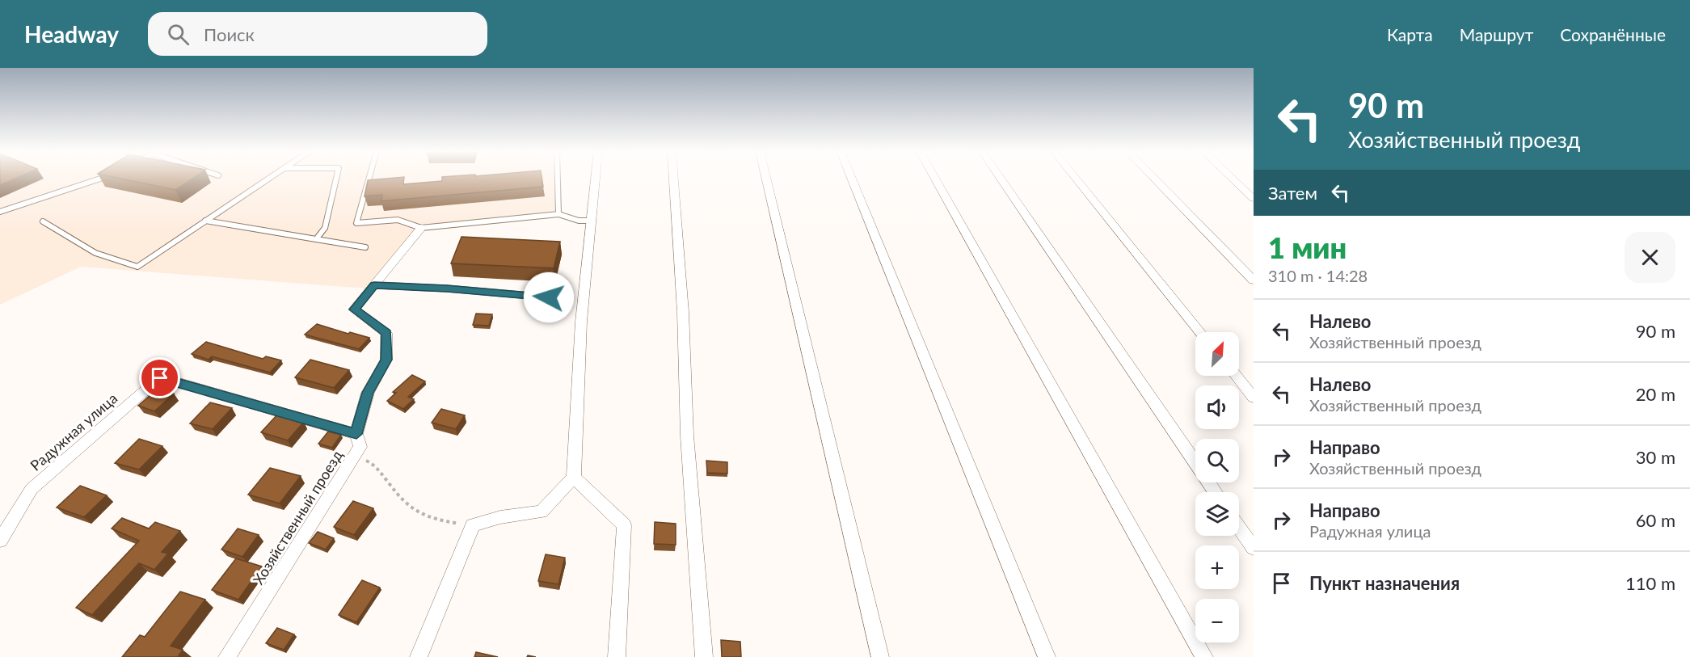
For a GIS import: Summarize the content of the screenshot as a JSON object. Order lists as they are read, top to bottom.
{
  "streets": {
    "street": ["Радужная улица", "Хозяйственный проезд"]
  },
  "crossings": [
    ["Радужная улица", "Хозяйственный проезд"]
  ],
  "north": "top right",
  "page": {
    "header": "Headway",
    "search": "Поиск",
    "nav": ["Карта", "Маршрут", "Сохранённые"],
    "turn": ["90 m", "Хозяйственный проезд"],
    "then": "Затем",
    "heading": ["1 мин", "310 m · 14:28"],
    "list": [
      {
        "name": "Налево",
        "note": "Хозяйственный проезд",
        "value": "90 m"
      },
      {
        "name": "Налево",
        "note": "Хозяйственный проезд",
        "value": "20 m"
      },
      {
        "name": "Направо",
        "note": "Хозяйственный проезд",
        "value": "30 m"
      },
      {
        "name": "Направо",
        "note": "Радужная улица",
        "value": "60 m"
      },
      {
        "name": "Пункт назначения",
        "value": "110 m"
      }
    ],
    "map_buttons": ["+", "−"]
  }
}
